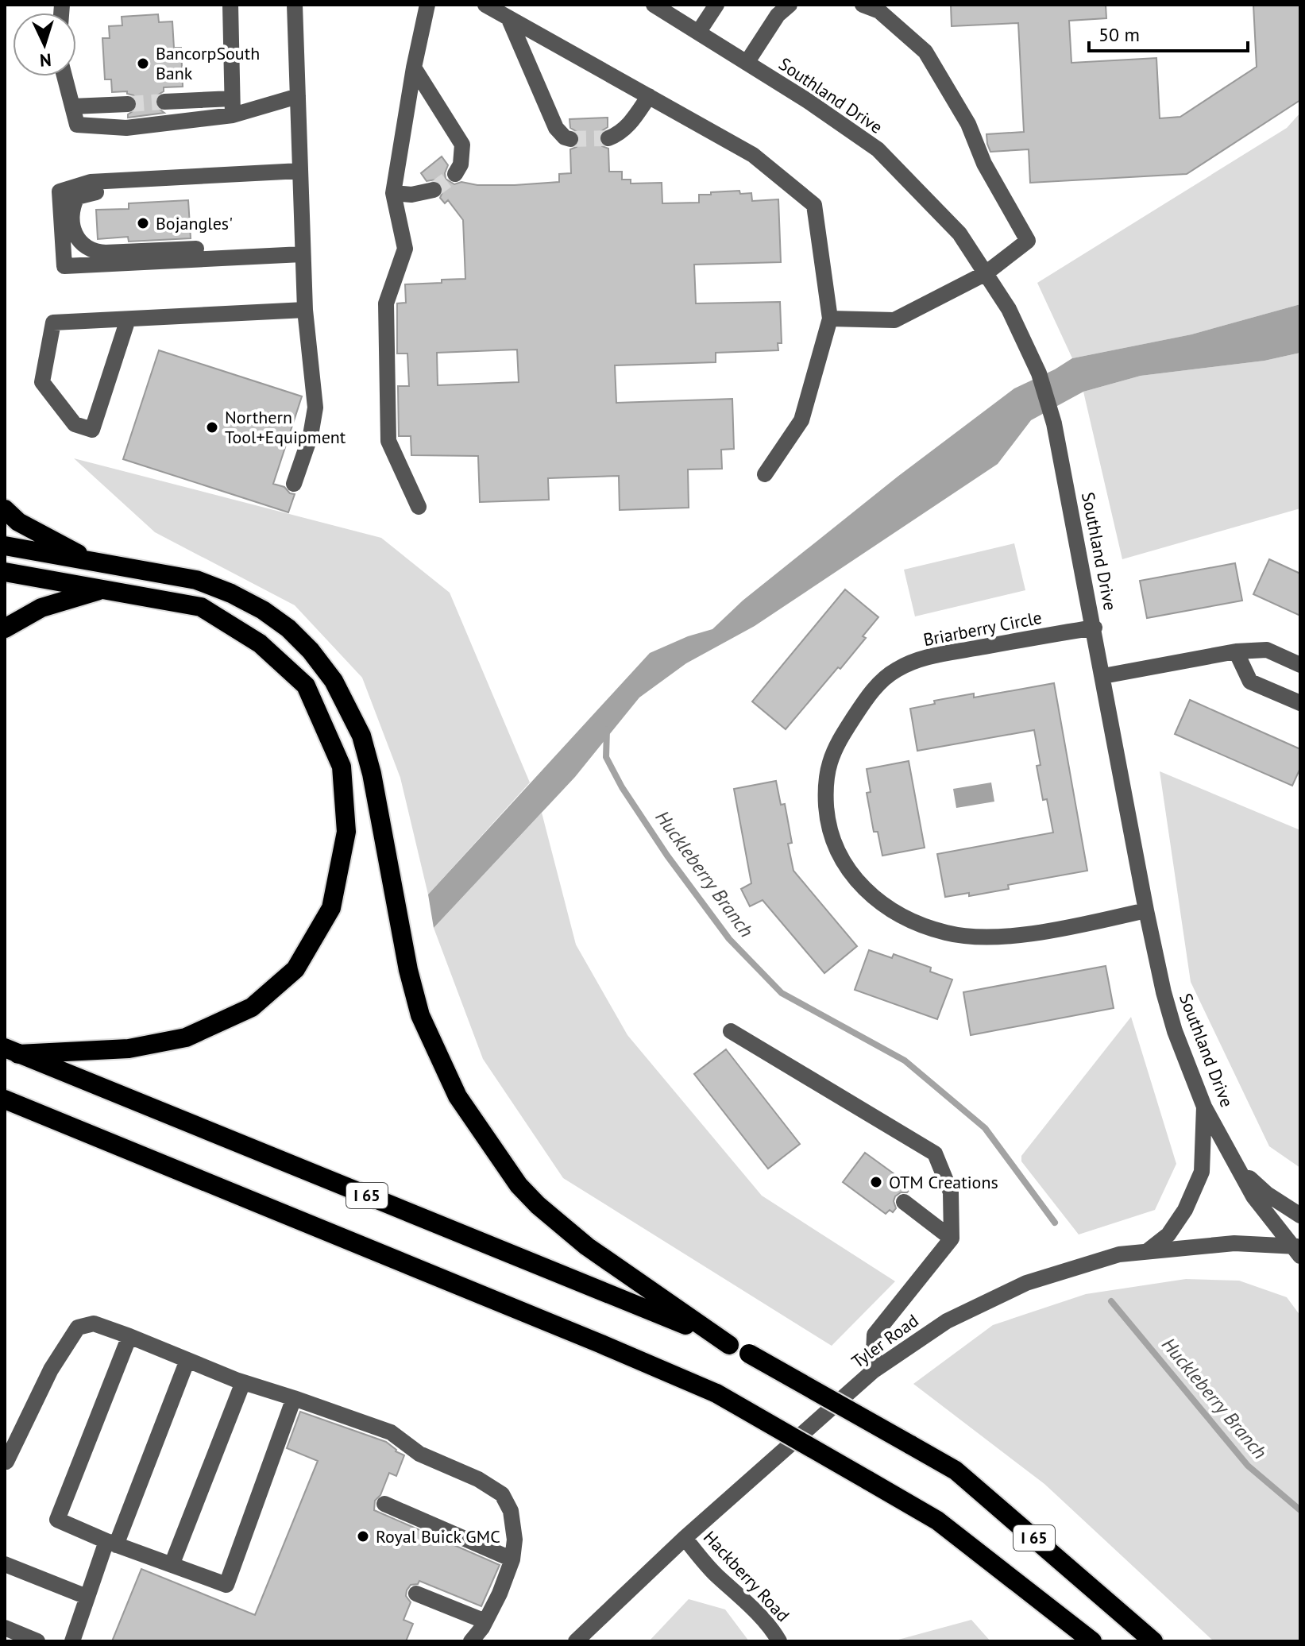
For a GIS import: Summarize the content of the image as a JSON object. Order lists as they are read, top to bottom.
{
  "streets": {
    "highway": ["I 65"],
    "street": [
      "Southland Drive",
      "Briarberry Circle",
      "Tyler Road",
      "Hackberry Road"
    ]
  },
  "crossings": [
    ["Southland Drive", "Briarberry Circle"],
    ["Southland Drive", "Tyler Road"],
    ["Tyler Road", "Hackberry Road"]
  ],
  "water": ["Huckleberry Branch"],
  "places": [
    "BancorpSouth Bank",
    "Bojangles'",
    "Northern Tool+Equipment",
    "OTM Creations",
    "Royal Buick GMC"
  ],
  "scale_bar": "50 m",
  "north": "bottom"
}
